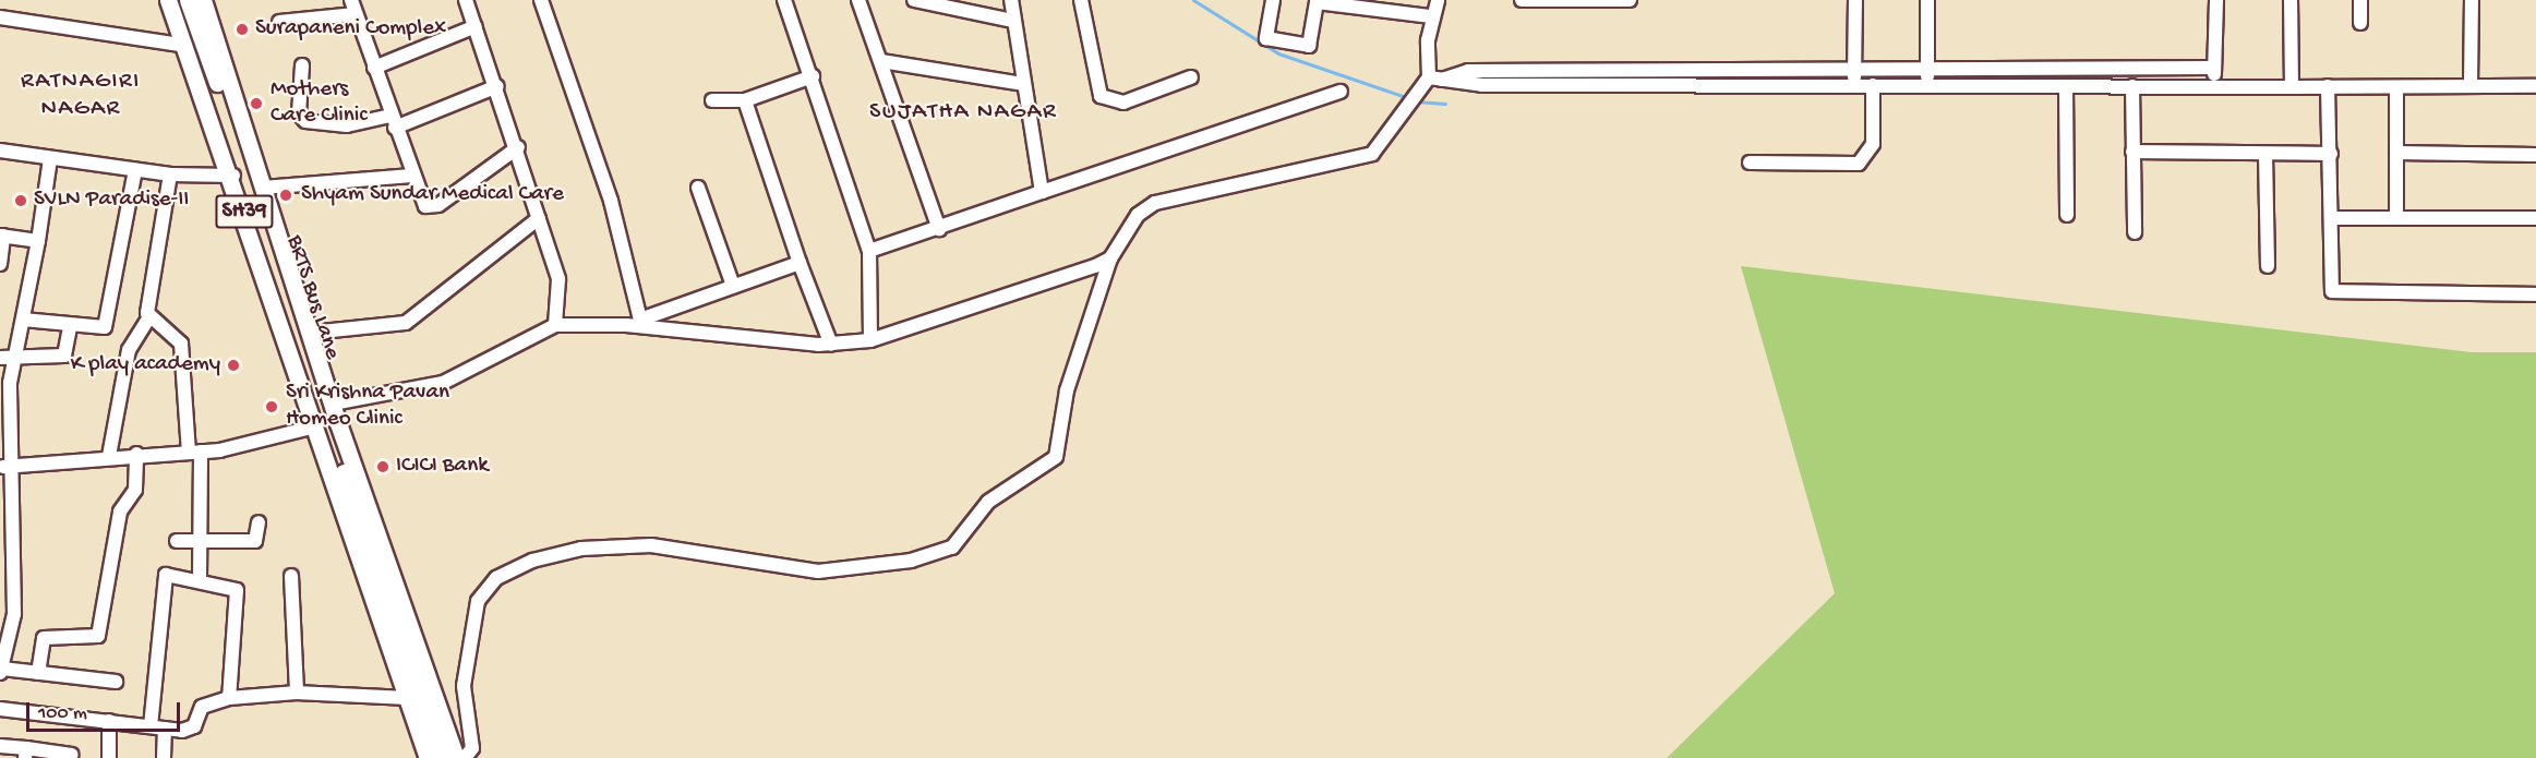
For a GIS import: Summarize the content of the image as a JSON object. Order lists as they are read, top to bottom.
{
  "streets": {
    "main road": ["SH39", "BRTS Bus Lane"]
  },
  "districts": ["RATNAGIRI NAGAR", "SUJATHA NAGAR"],
  "places": [
    "Surapaneni Complex",
    "Mothers Care Clinic",
    "Shyam Sundar Medical Care",
    "SVLN Paradise-II",
    "K play academy",
    "Sri Krishna Pavan Homeo Clinic",
    "ICICI Bank"
  ],
  "scale_bar": "100 m"
}
